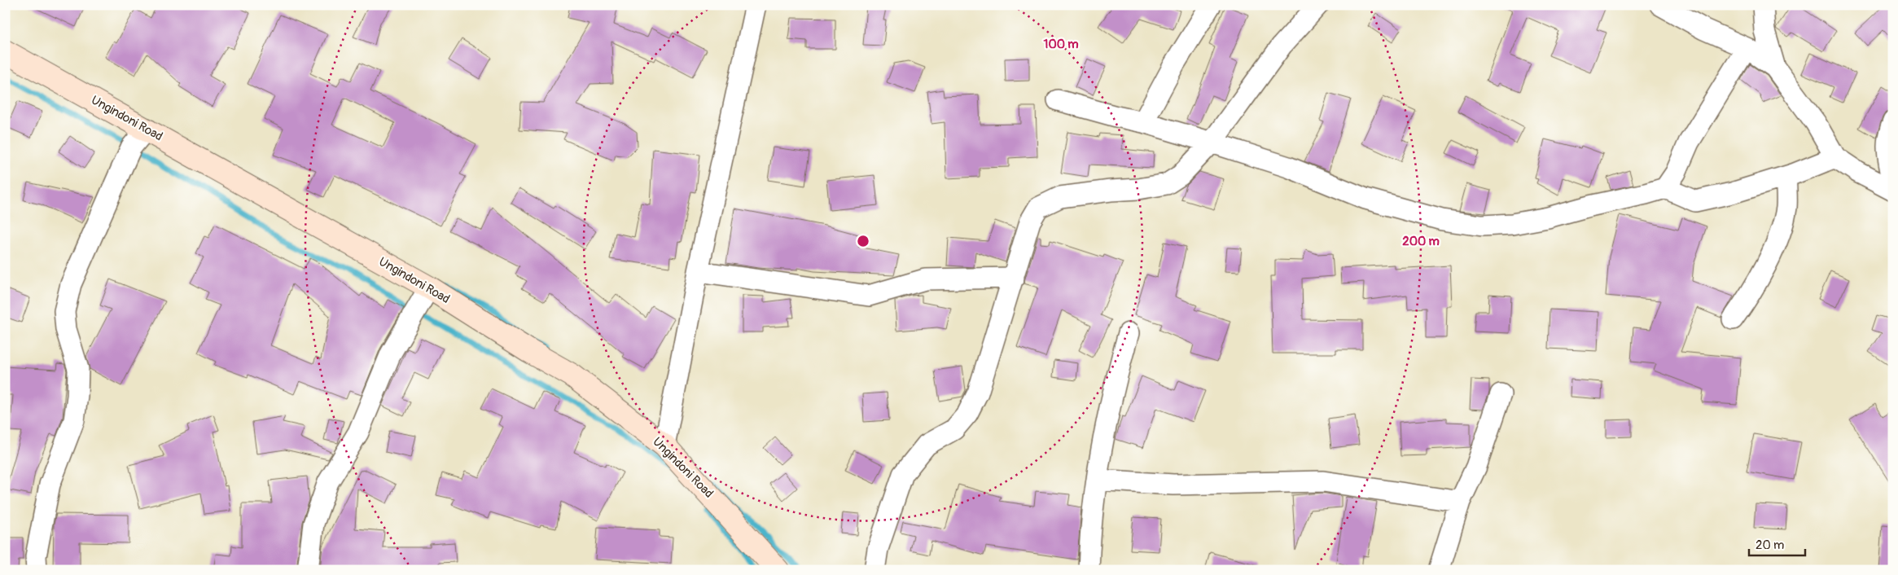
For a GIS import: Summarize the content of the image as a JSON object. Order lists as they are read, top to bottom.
{
  "streets": {
    "main road": ["Ungindoni Road"]
  },
  "scale_bar": "20 m",
  "rings": ["100 m", "200 m"]
}
